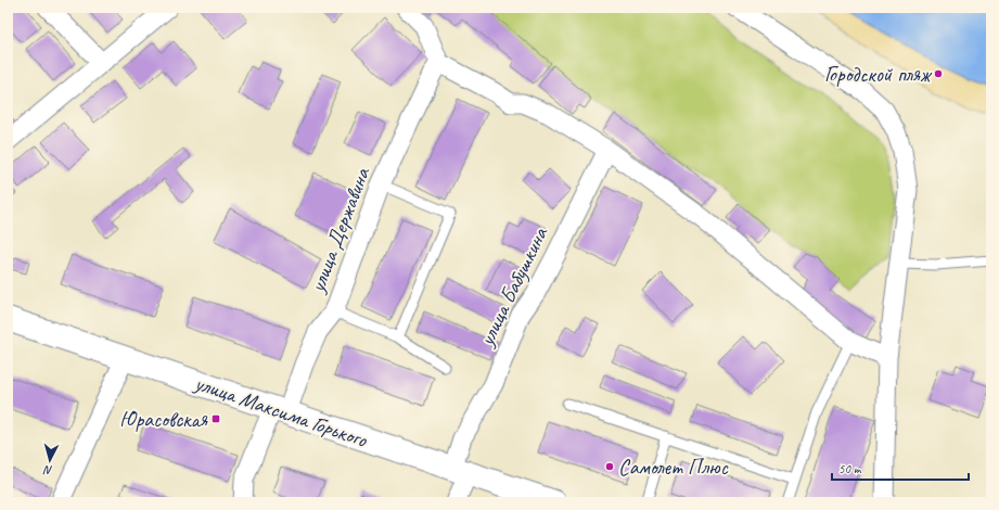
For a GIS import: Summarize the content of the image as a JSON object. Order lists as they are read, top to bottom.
{
  "streets": {
    "main road": ["улица Максима Горького"],
    "street": ["улица Державина", "улица Бабушкина"]
  },
  "crossings": [
    ["улица Державина", "улица Максима Горького"],
    ["улица Бабушкина", "улица Максима Горького"]
  ],
  "places": {
    "other": ["Городской пляж", "Самолет Плюс"],
    "transit": ["Юрасовская"]
  },
  "scale_bar": "50 m",
  "north": "bottom"
}
